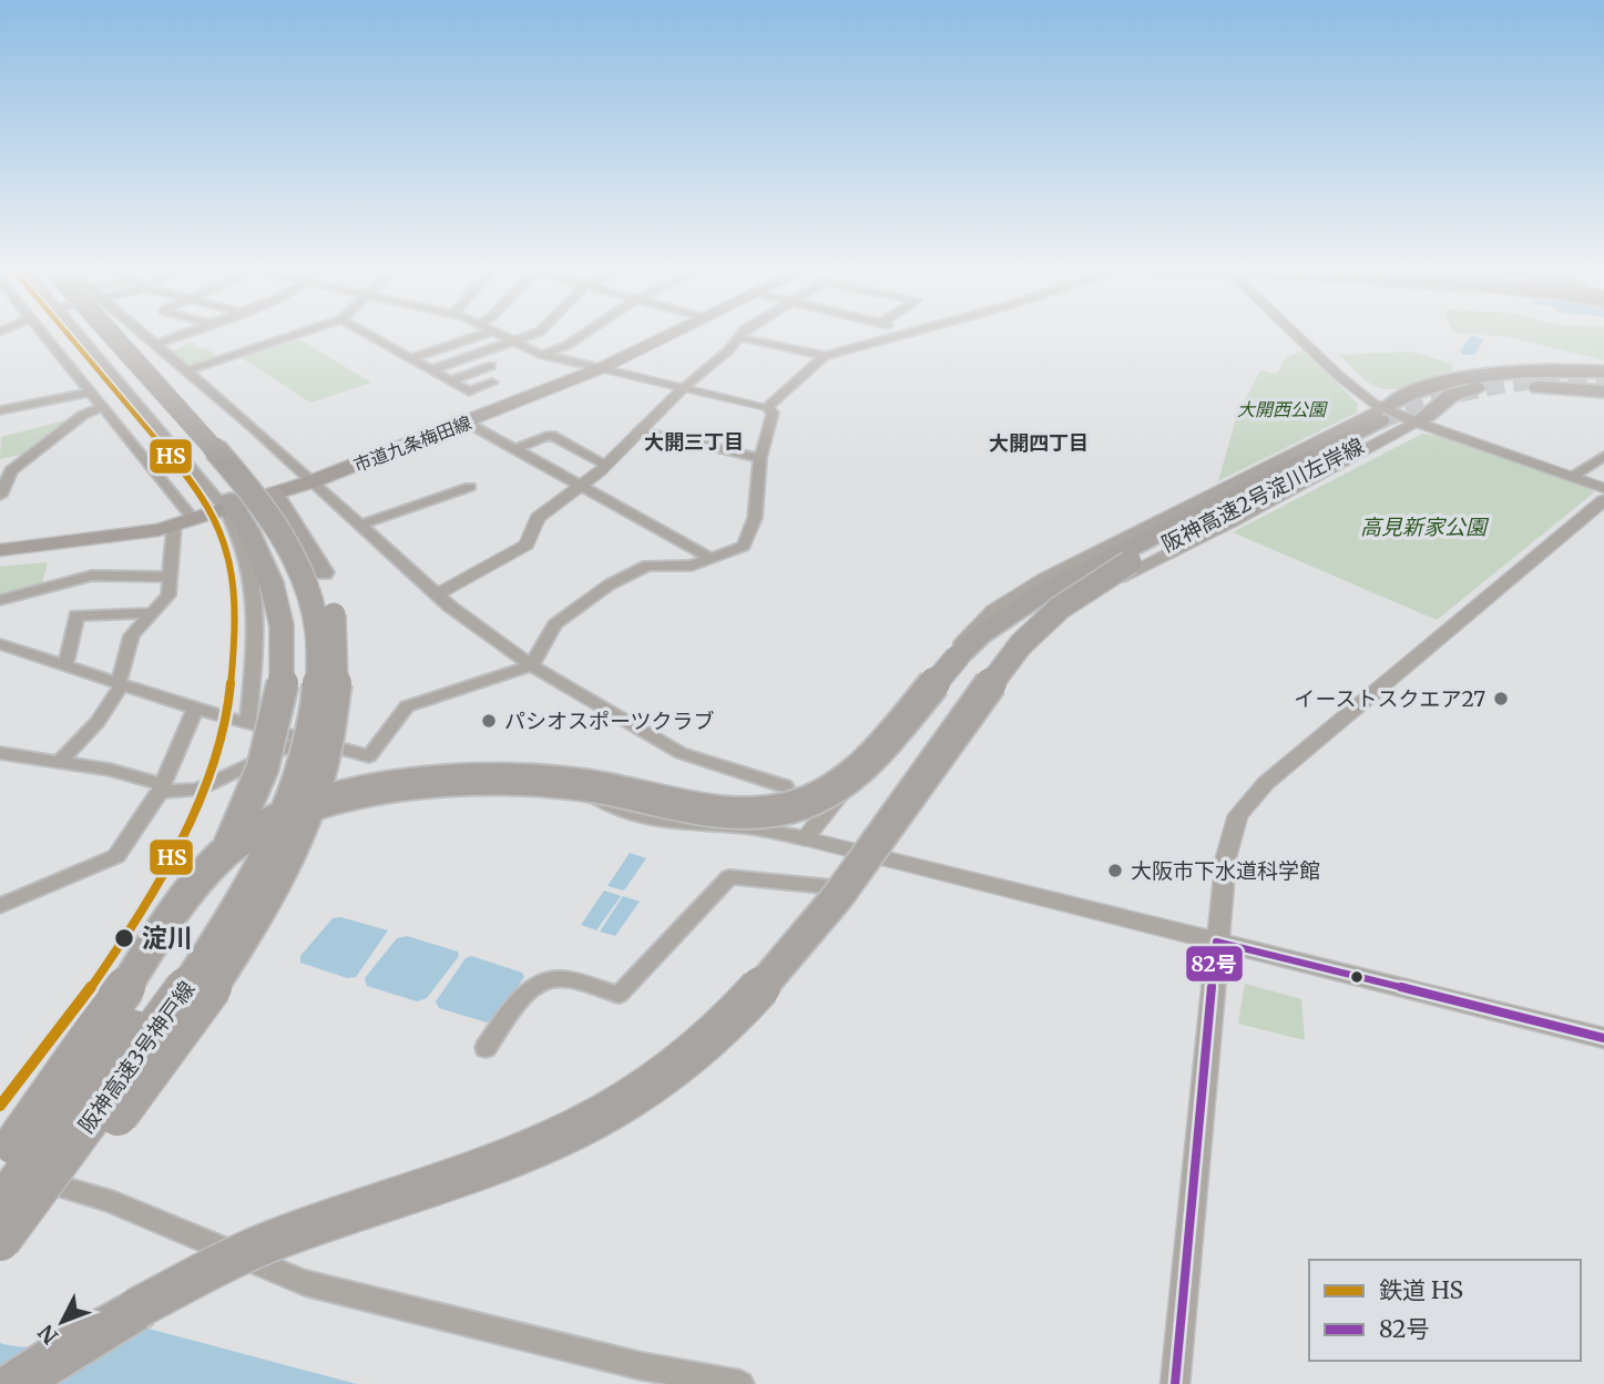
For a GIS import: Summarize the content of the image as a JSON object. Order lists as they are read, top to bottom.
{
  "streets": {
    "highway": ["阪神高速2号淀川左岸線", "阪神高速3号神戸線"],
    "main road": ["市道九条梅田線"]
  },
  "districts": ["大開三丁目", "大開四丁目"],
  "parks": ["大開西公園", "高見新家公園"],
  "places": [
    "イーストスクエア27",
    "パシオスポーツクラブ",
    "大阪市下水道科学館",
    "淀川"
  ],
  "lines": ["rail line HS", "transit line 82号"],
  "legend": ["鉄道 HS", "82号"],
  "north": "bottom left"
}
